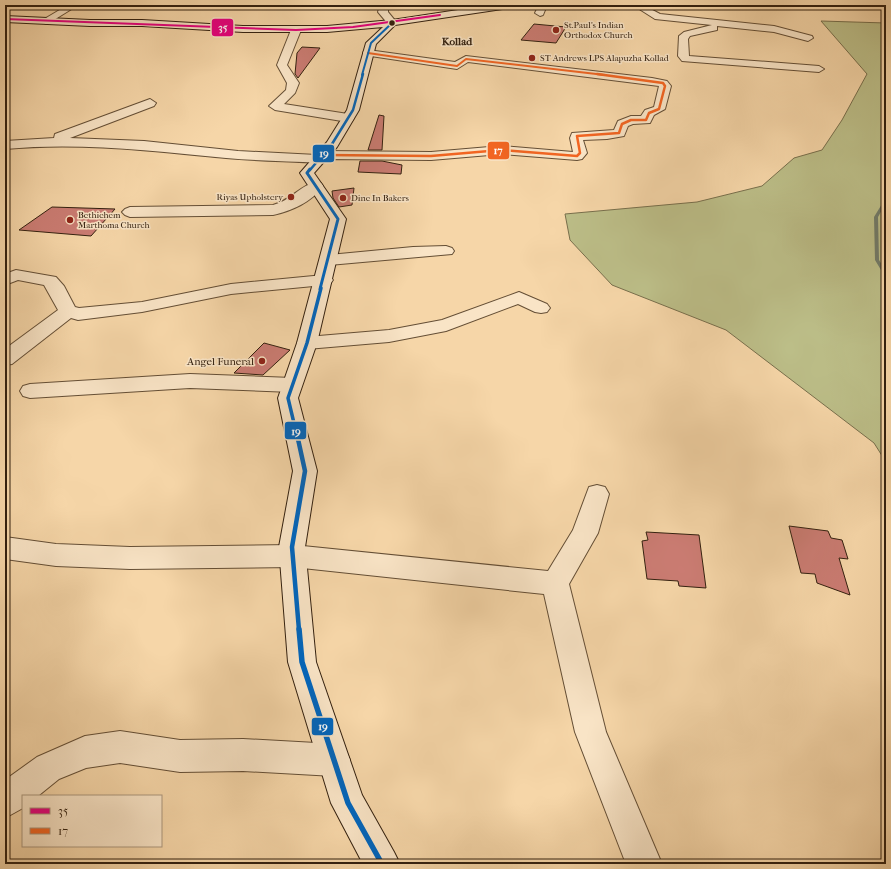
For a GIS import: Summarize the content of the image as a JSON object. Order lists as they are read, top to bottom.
{
  "districts": ["Kollad"],
  "places": [
    "St.Paul's Indian Orthodox Church",
    "ST Andrews LPS Alapuzha Kollad",
    "Riyas Upholstery",
    "Dine In Bakers",
    "Bethiehem Marthoma Church",
    "Angel Funeral"
  ],
  "lines": ["transit line 35", "transit line 19", "transit line 17"],
  "legend": ["35", "17"]
}
